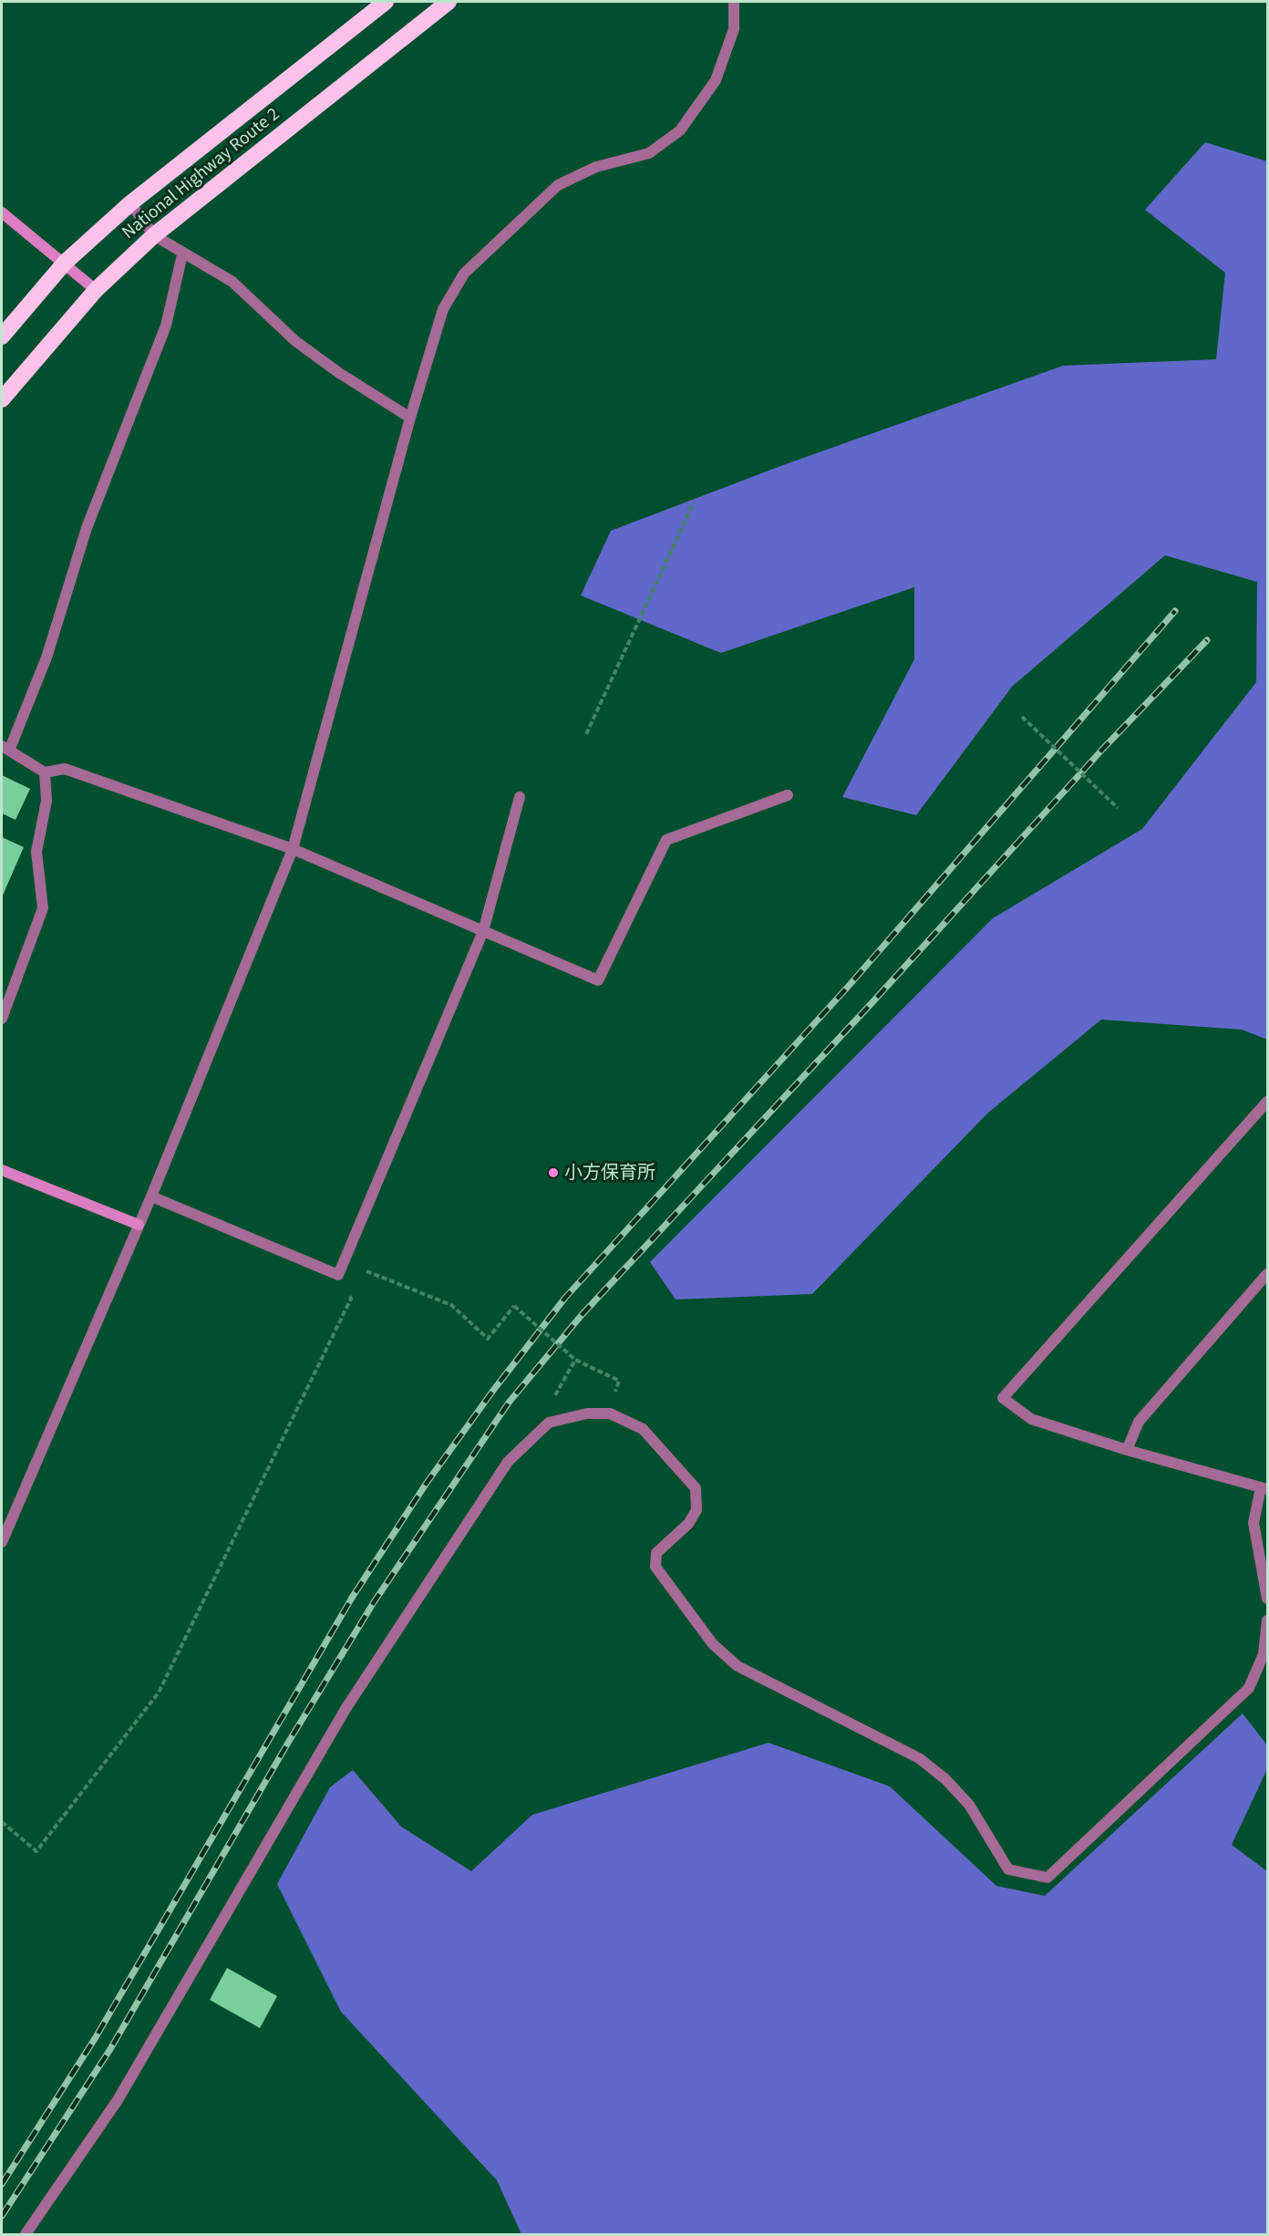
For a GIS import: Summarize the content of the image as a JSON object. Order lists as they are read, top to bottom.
{
  "streets": {
    "highway": ["National Highway Route 2"]
  },
  "places": ["小方保育所"]
}
